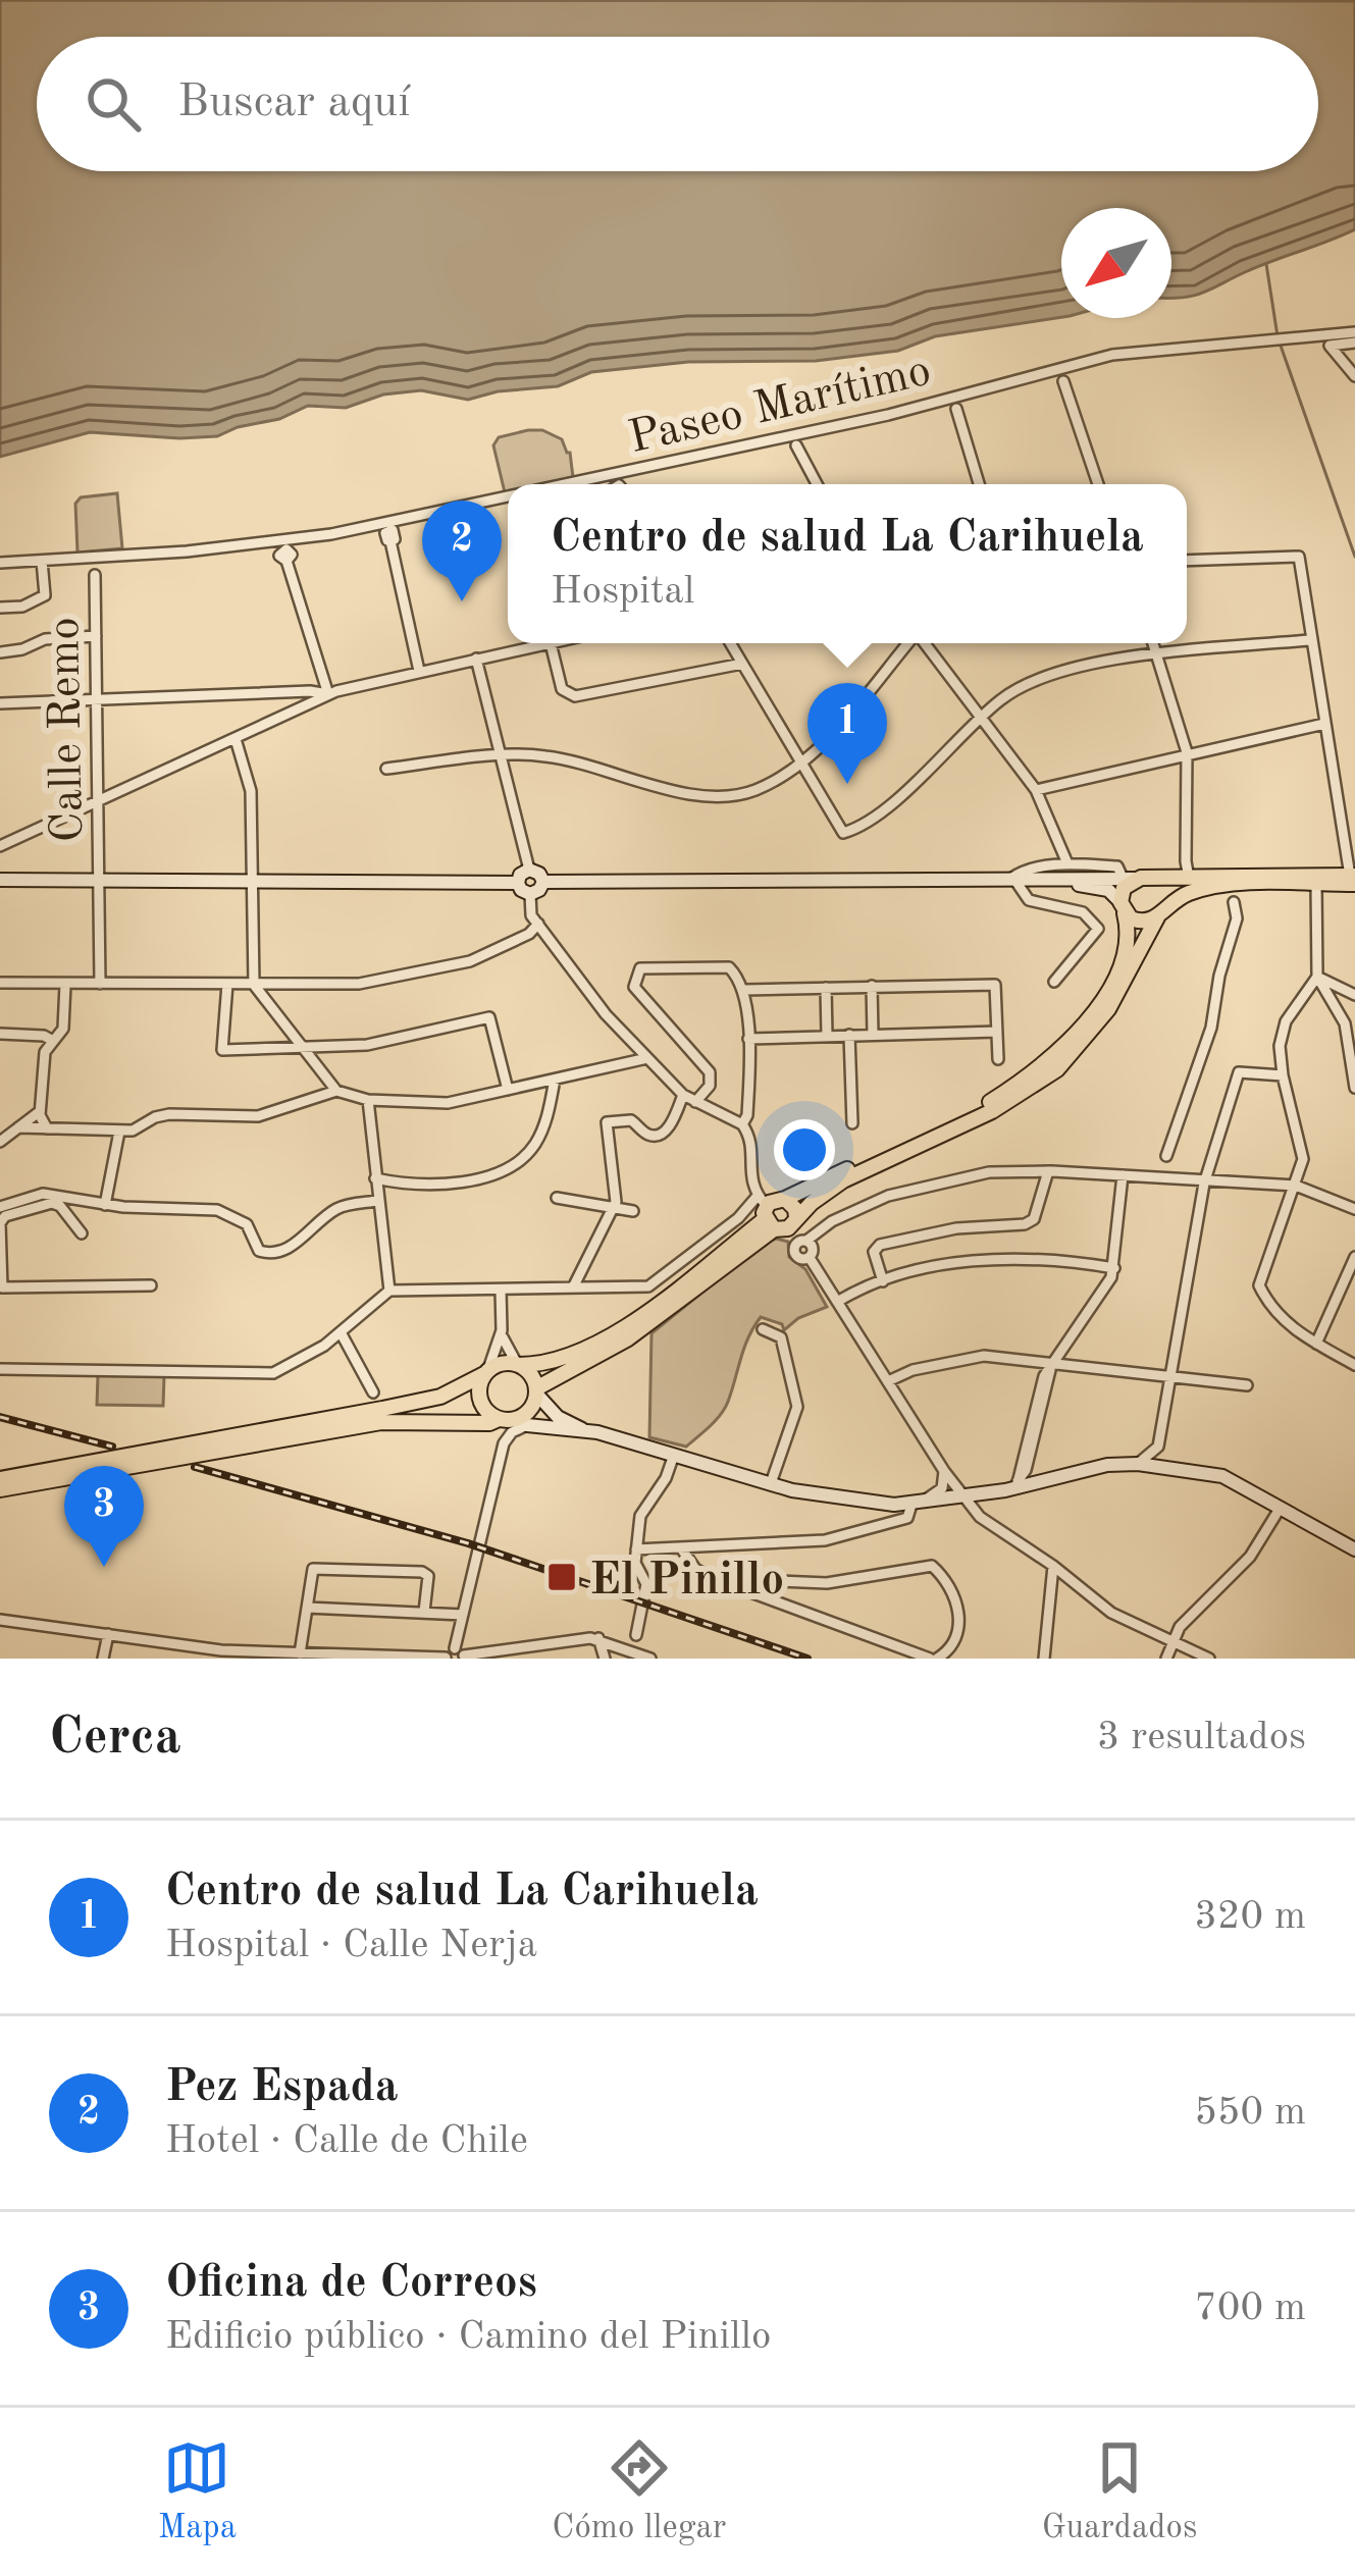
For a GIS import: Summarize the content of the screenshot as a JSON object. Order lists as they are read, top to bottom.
{
  "streets": {
    "street": ["Paseo Marítimo", "Calle Remo"]
  },
  "places": {
    "transit": ["El Pinillo"]
  },
  "north": "bottom left",
  "page": {
    "search": "Buscar aquí",
    "popup": ["Centro de salud La Carihuela", "Hospital"],
    "pins": ["2", "1", "3"],
    "heading": ["Cerca", "3 resultados"],
    "list": [
      {
        "mark": "1",
        "name": "Centro de salud La Carihuela",
        "note": "Hospital · Calle Nerja",
        "value": "320 m"
      },
      {
        "mark": "2",
        "name": "Pez Espada",
        "note": "Hotel · Calle de Chile",
        "value": "550 m"
      },
      {
        "mark": "3",
        "name": "Oficina de Correos",
        "note": "Edificio público · Camino del Pinillo",
        "value": "700 m"
      }
    ],
    "nav": ["Mapa", "Cómo llegar", "Guardados"]
  }
}
